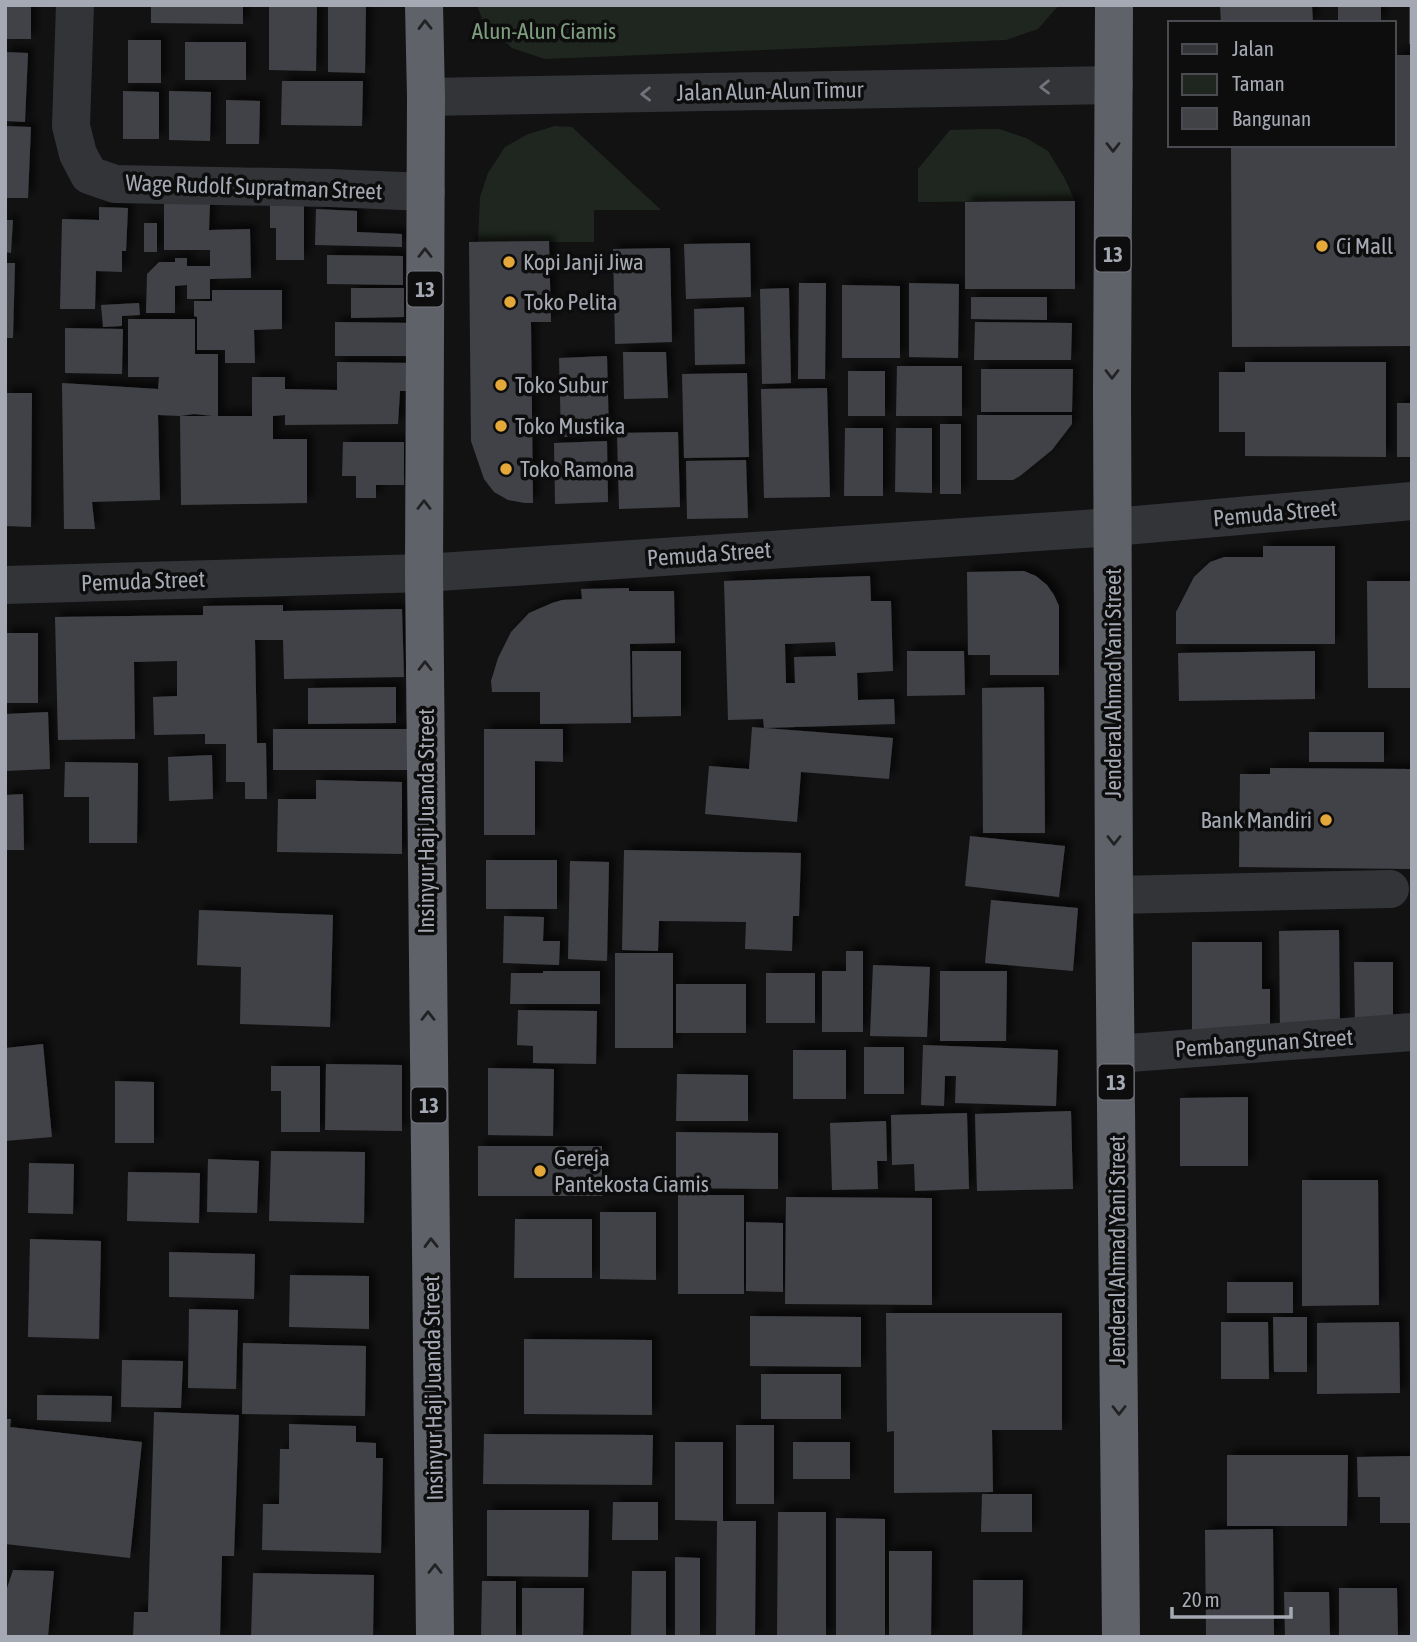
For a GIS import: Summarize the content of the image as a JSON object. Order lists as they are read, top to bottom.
{
  "streets": {
    "highway": ["13", "Jenderal Ahmad Yani Street", "Insinyur Haji Juanda Street"],
    "street": [
      "Jalan Alun-Alun Timur",
      "Wage Rudolf Supratman Street",
      "Pemuda Street",
      "Pembangunan Street"
    ]
  },
  "crossings": [
    ["Jalan Alun-Alun Timur", "Jenderal Ahmad Yani Street"],
    ["Jalan Alun-Alun Timur", "Insinyur Haji Juanda Street"],
    ["Wage Rudolf Supratman Street", "Insinyur Haji Juanda Street"],
    ["Pemuda Street", "Jenderal Ahmad Yani Street"],
    ["Pemuda Street", "Insinyur Haji Juanda Street"],
    ["Jenderal Ahmad Yani Street", "Pembangunan Street"]
  ],
  "one_way": ["Jalan Alun-Alun Timur", "Jenderal Ahmad Yani Street", "Insinyur Haji Juanda Street"],
  "parks": ["Alun-Alun Ciamis"],
  "places": [
    "Ci Mall",
    "Kopi Janji Jiwa",
    "Toko Pelita",
    "Toko Subur",
    "Toko Mustika",
    "Toko Ramona",
    "Bank Mandiri",
    "Gereja Pantekosta Ciamis"
  ],
  "legend": ["Jalan", "Taman", "Bangunan"],
  "scale_bar": "20 m"
}
